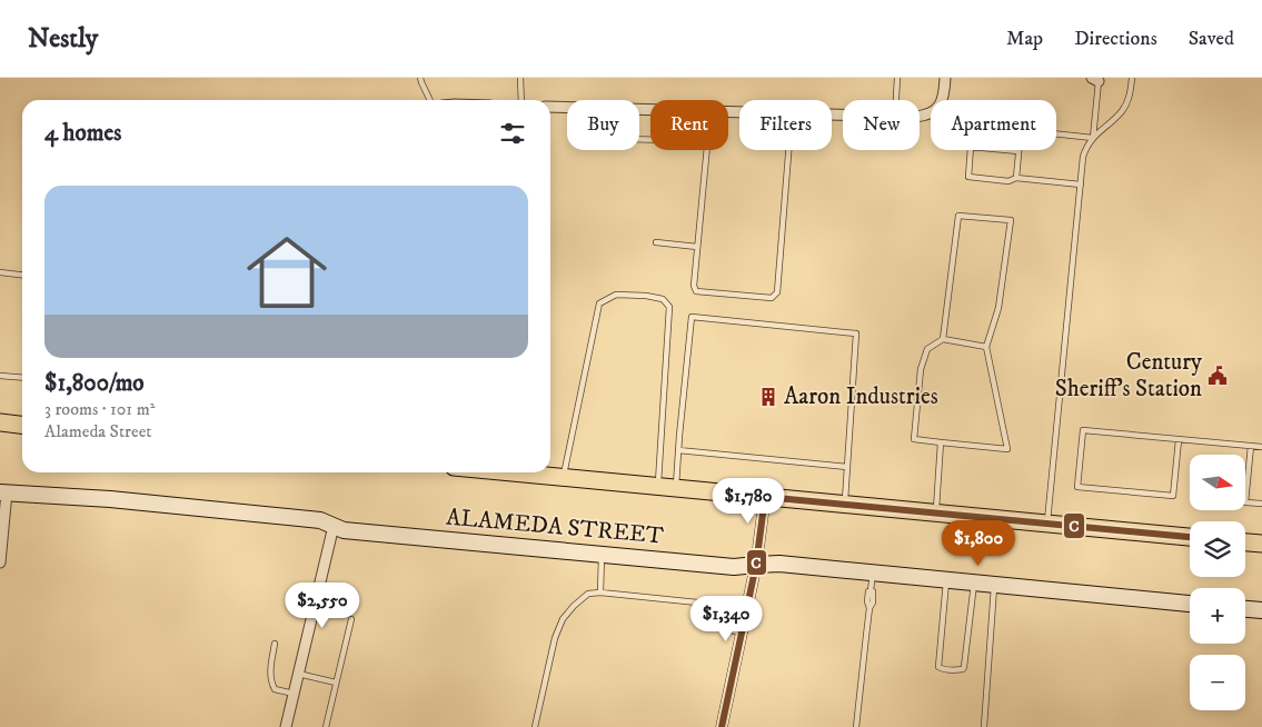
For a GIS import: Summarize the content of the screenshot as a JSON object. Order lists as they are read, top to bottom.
{
  "streets": {
    "main road": ["ALAMEDA STREET"]
  },
  "places": {
    "public building": ["Century Sheriff's Station"],
    "building": ["Aaron Industries"]
  },
  "lines": ["transit line C"],
  "north": "right",
  "page": {
    "header": "Nestly",
    "nav": ["Map", "Directions", "Saved"],
    "chip": [
      "Buy",
      "Rent",
      "Filters",
      "New",
      "Apartment"
    ],
    "heading": "4 homes",
    "list": [
      {
        "name": "$1,800/mo",
        "note": "3 rooms · 101 m² · Alameda Street"
      }
    ],
    "map_buttons": ["+", "−"],
    "price": [
      "$1,780",
      "$1,800",
      "$2,550",
      "$1,340"
    ]
  }
}
